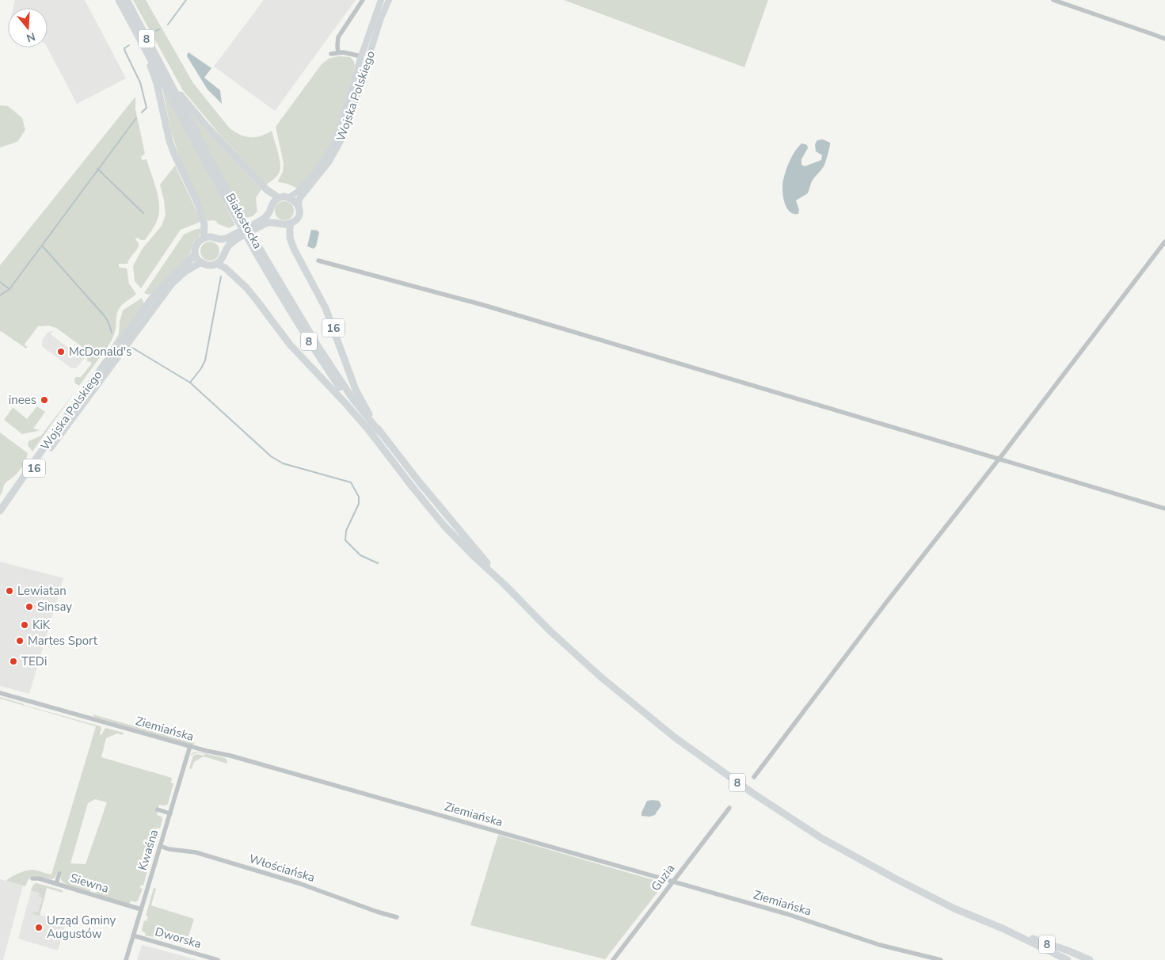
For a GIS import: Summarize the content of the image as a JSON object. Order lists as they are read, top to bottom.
{
  "streets": {
    "main road": [
      "8",
      "Wojska Polskiego",
      "Białostocka",
      "16"
    ],
    "street": [
      "Ziemiańska",
      "Kwaśna",
      "Włościańska",
      "Guzia",
      "Siewna",
      "Dworska"
    ]
  },
  "crossings": [
    ["8", "Białostocka"],
    ["8", "16"],
    ["Wojska Polskiego", "16"],
    ["Białostocka", "16"],
    ["Ziemiańska", "Kwaśna"],
    ["Ziemiańska", "Guzia"],
    ["Kwaśna", "Włościańska"],
    ["Kwaśna", "Siewna"],
    ["Kwaśna", "Dworska"]
  ],
  "places": [
    "McDonald's",
    "inees",
    "Lewiatan",
    "Sinsay",
    "KiK",
    "Martes Sport",
    "TEDi",
    "Urząd Gminy Augustów"
  ],
  "north": "bottom"
}
